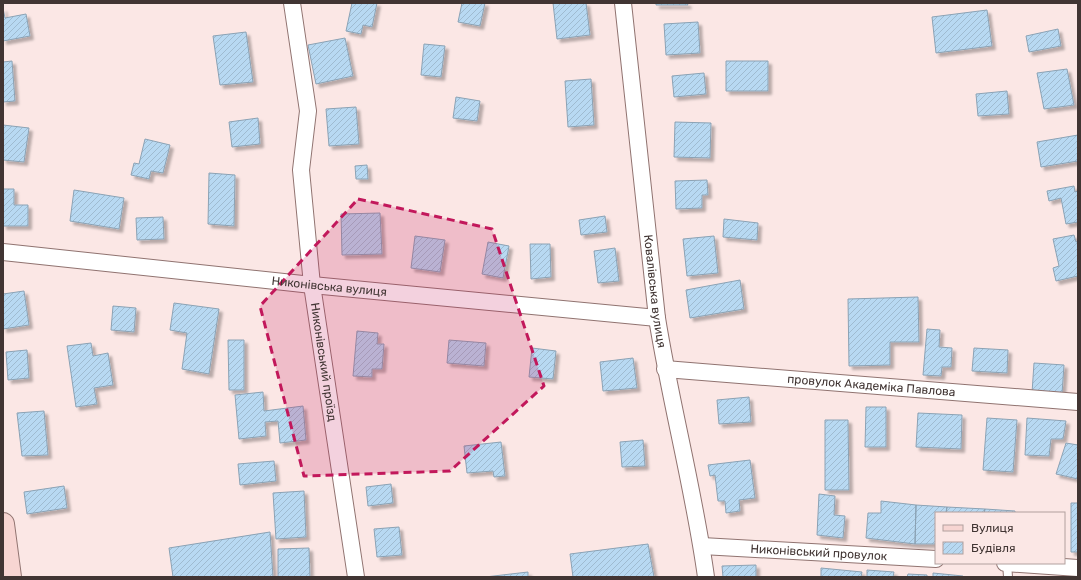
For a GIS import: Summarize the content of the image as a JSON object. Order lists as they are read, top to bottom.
{
  "streets": {
    "street": [
      "Никонівська вулиця",
      "Ковалівська вулиця",
      "Никонівський проїзд",
      "провулок Академіка Павлова",
      "Никонівський провулок"
    ]
  },
  "crossings": [
    ["Никонівська вулиця", "Ковалівська вулиця"],
    ["Никонівська вулиця", "Никонівський проїзд"],
    ["Ковалівська вулиця", "провулок Академіка Павлова"],
    ["Ковалівська вулиця", "Никонівський провулок"]
  ],
  "legend": ["Вулиця", "Будівля"]
}
